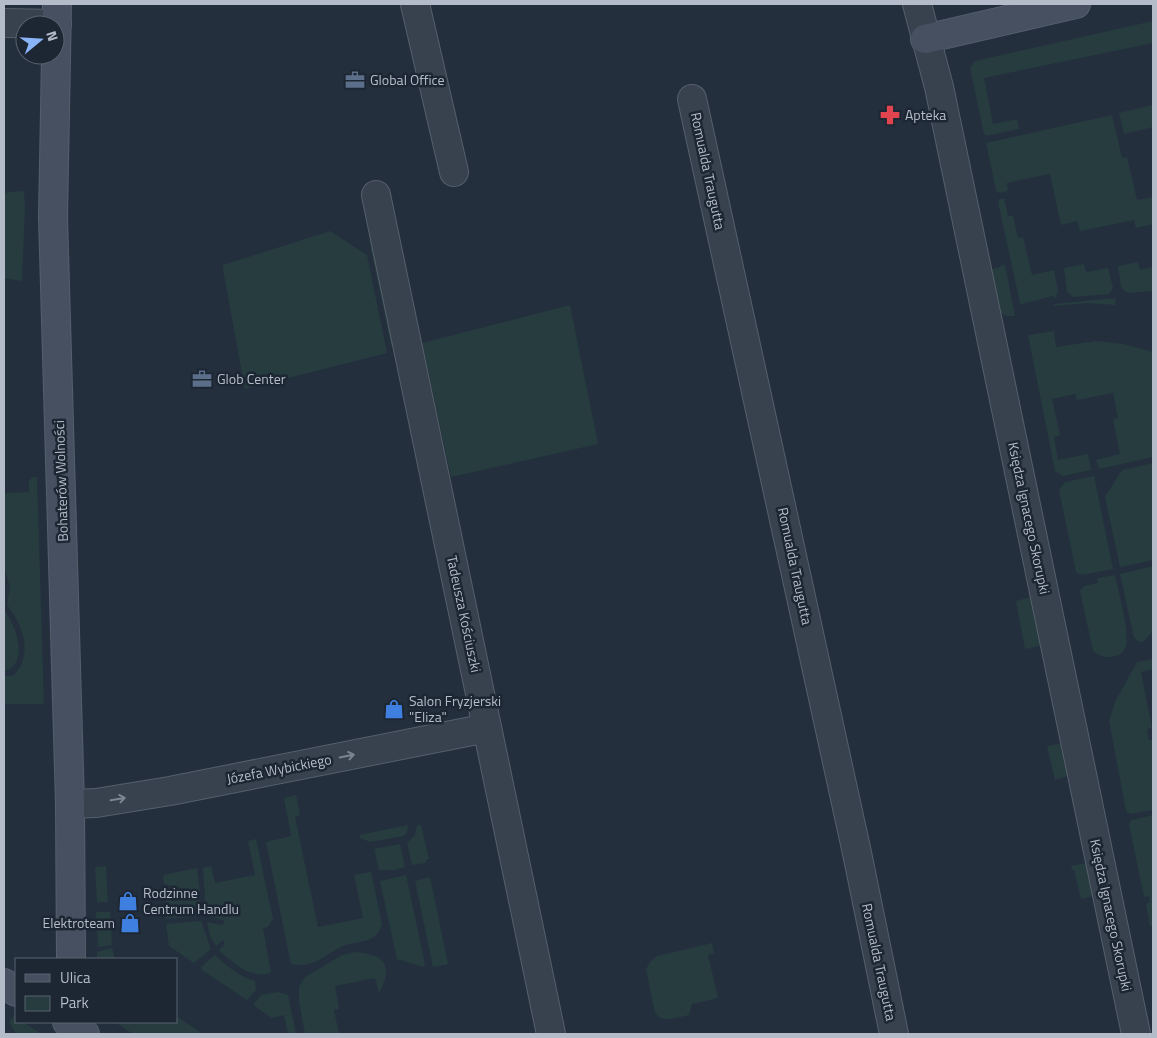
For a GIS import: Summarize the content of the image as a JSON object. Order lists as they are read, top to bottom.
{
  "streets": {
    "street": [
      "Romualda Traugutta",
      "Bohaterów Wolności",
      "Księdza Ignacego Skorupki",
      "Tadeusza Kościuszki",
      "Józefa Wybickiego"
    ]
  },
  "crossings": [
    ["Bohaterów Wolności", "Józefa Wybickiego"],
    ["Tadeusza Kościuszki", "Józefa Wybickiego"]
  ],
  "one_way": ["Józefa Wybickiego"],
  "places": {
    "office": ["Global Office", "Glob Center"],
    "pharmacy": ["Apteka"],
    "shop": ["Salon Fryzjerski \"Eliza\"", "Rodzinne Centrum Handlu", "Elektroteam"]
  },
  "legend": ["Ulica", "Park"],
  "north": "right"
}
